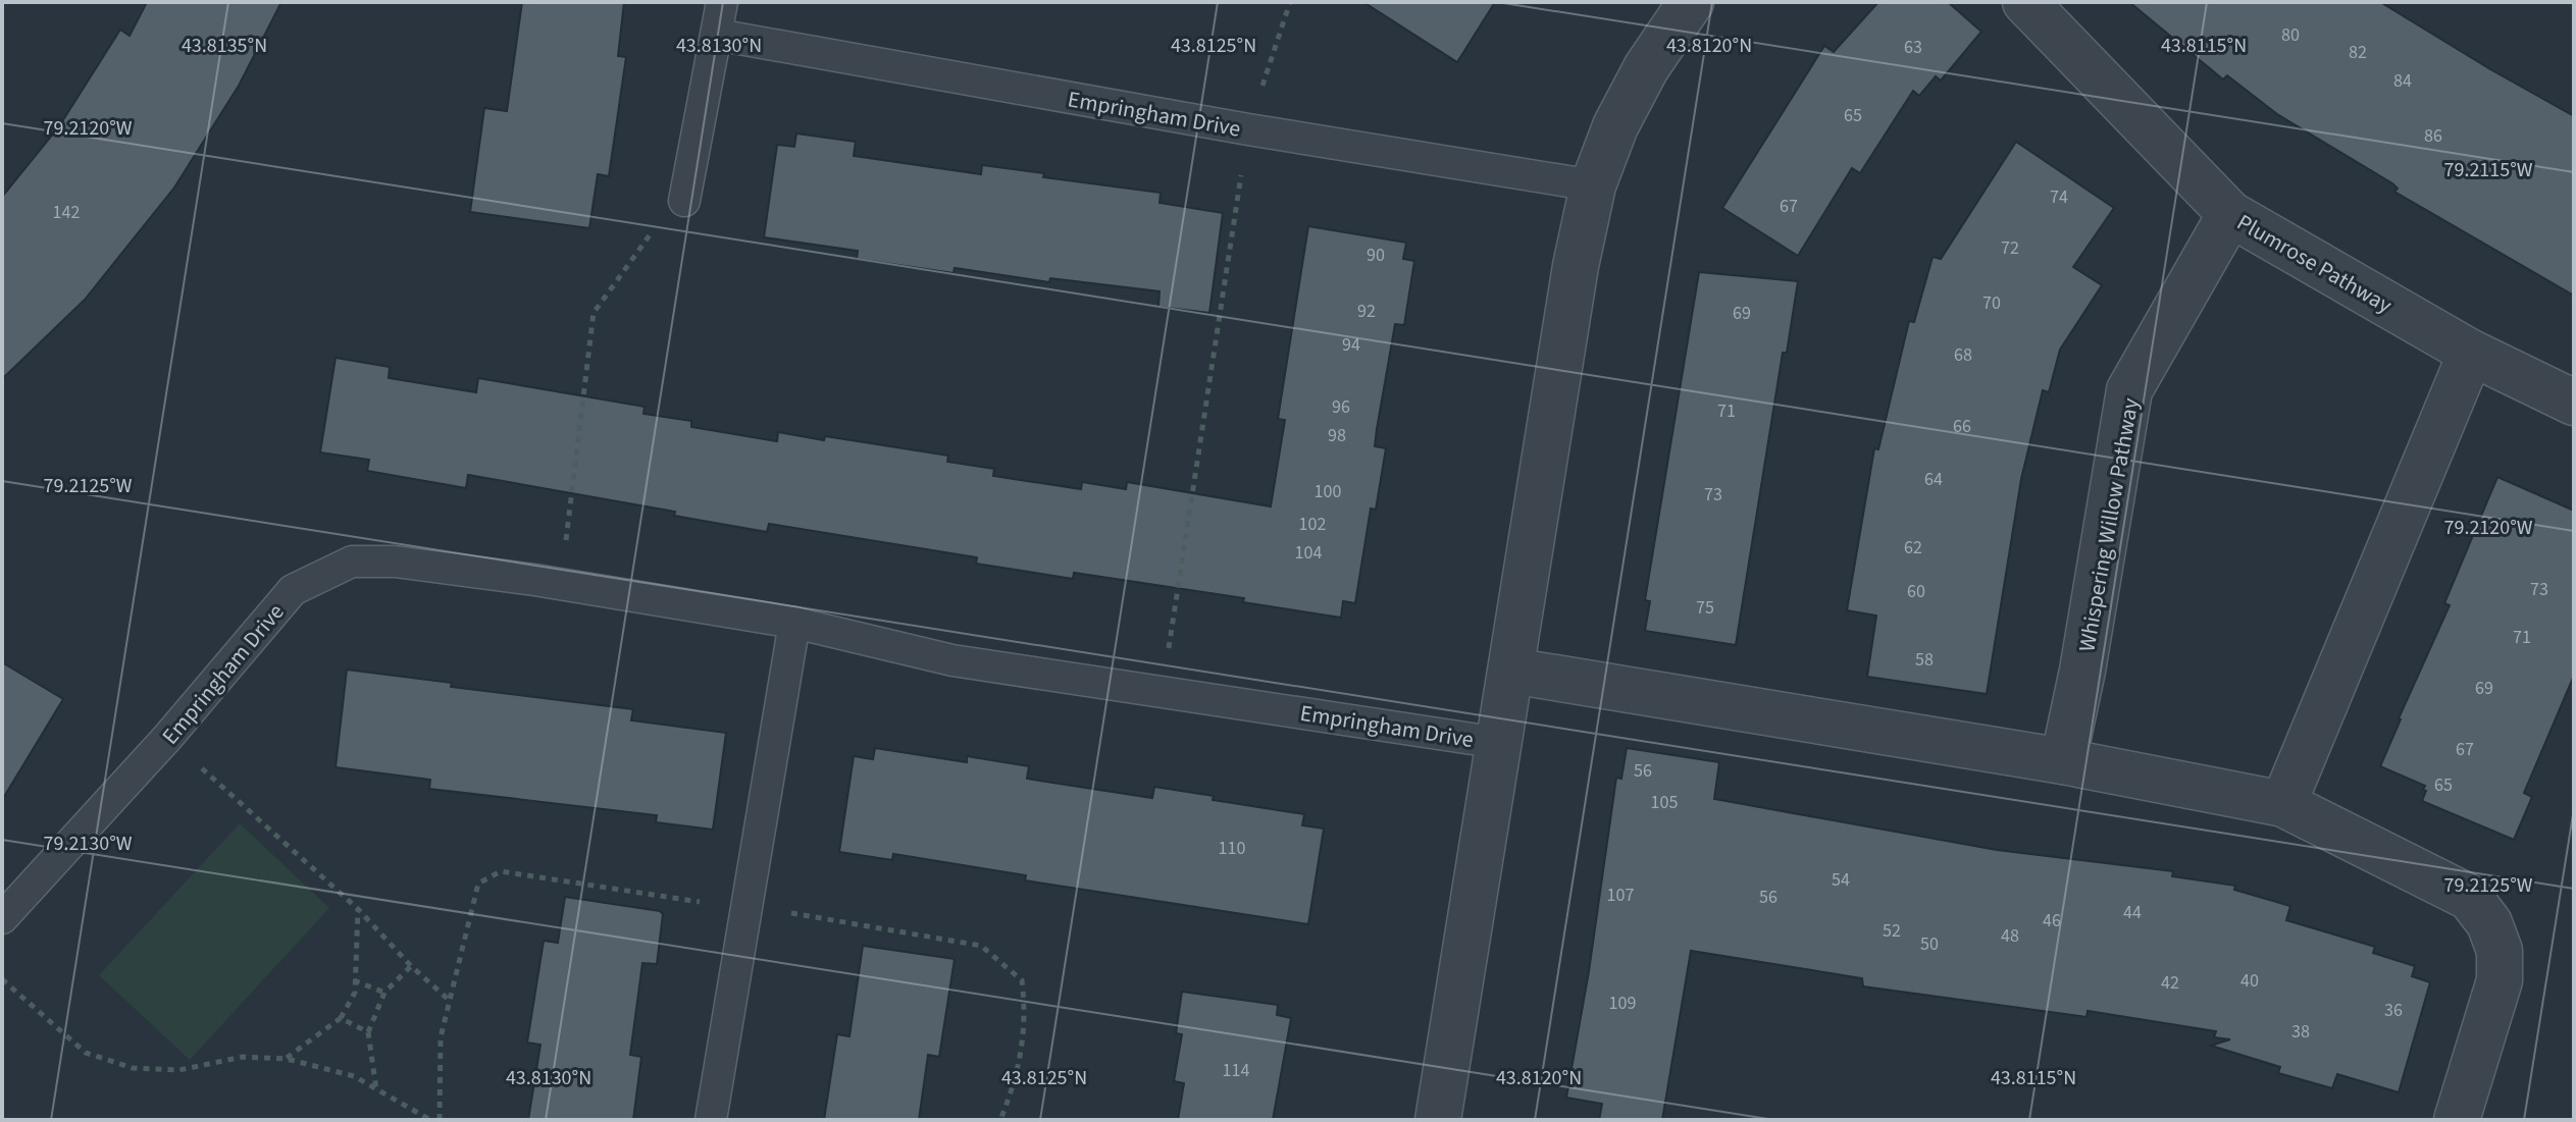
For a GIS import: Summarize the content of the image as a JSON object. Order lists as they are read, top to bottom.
{
  "streets": {
    "street": ["Empringham Drive", "Plumrose Pathway", "Whispering Willow Pathway"]
  },
  "crossings": [
    ["Plumrose Pathway", "Whispering Willow Pathway"]
  ],
  "house_numbers": [
    "80",
    "63",
    "82",
    "84",
    "65",
    "86",
    "74",
    "67",
    "142",
    "72",
    "90",
    "70",
    "92",
    "69",
    "94",
    "68",
    "96",
    "71",
    "66",
    "98",
    "64",
    "100",
    "73",
    "102",
    "62",
    "104",
    "73",
    "60",
    "75",
    "71",
    "58",
    "69",
    "67",
    "56",
    "65",
    "105",
    "110",
    "54",
    "107",
    "56",
    "44",
    "46",
    "52",
    "48",
    "50",
    "40",
    "42",
    "109",
    "36",
    "38",
    "114"
  ],
  "coordinates": [
    "43.8135°N",
    "43.8130°N",
    "43.8125°N",
    "43.8120°N",
    "43.8115°N",
    "79.2120°W",
    "79.2115°W",
    "79.2125°W",
    "79.2130°W"
  ]
}
